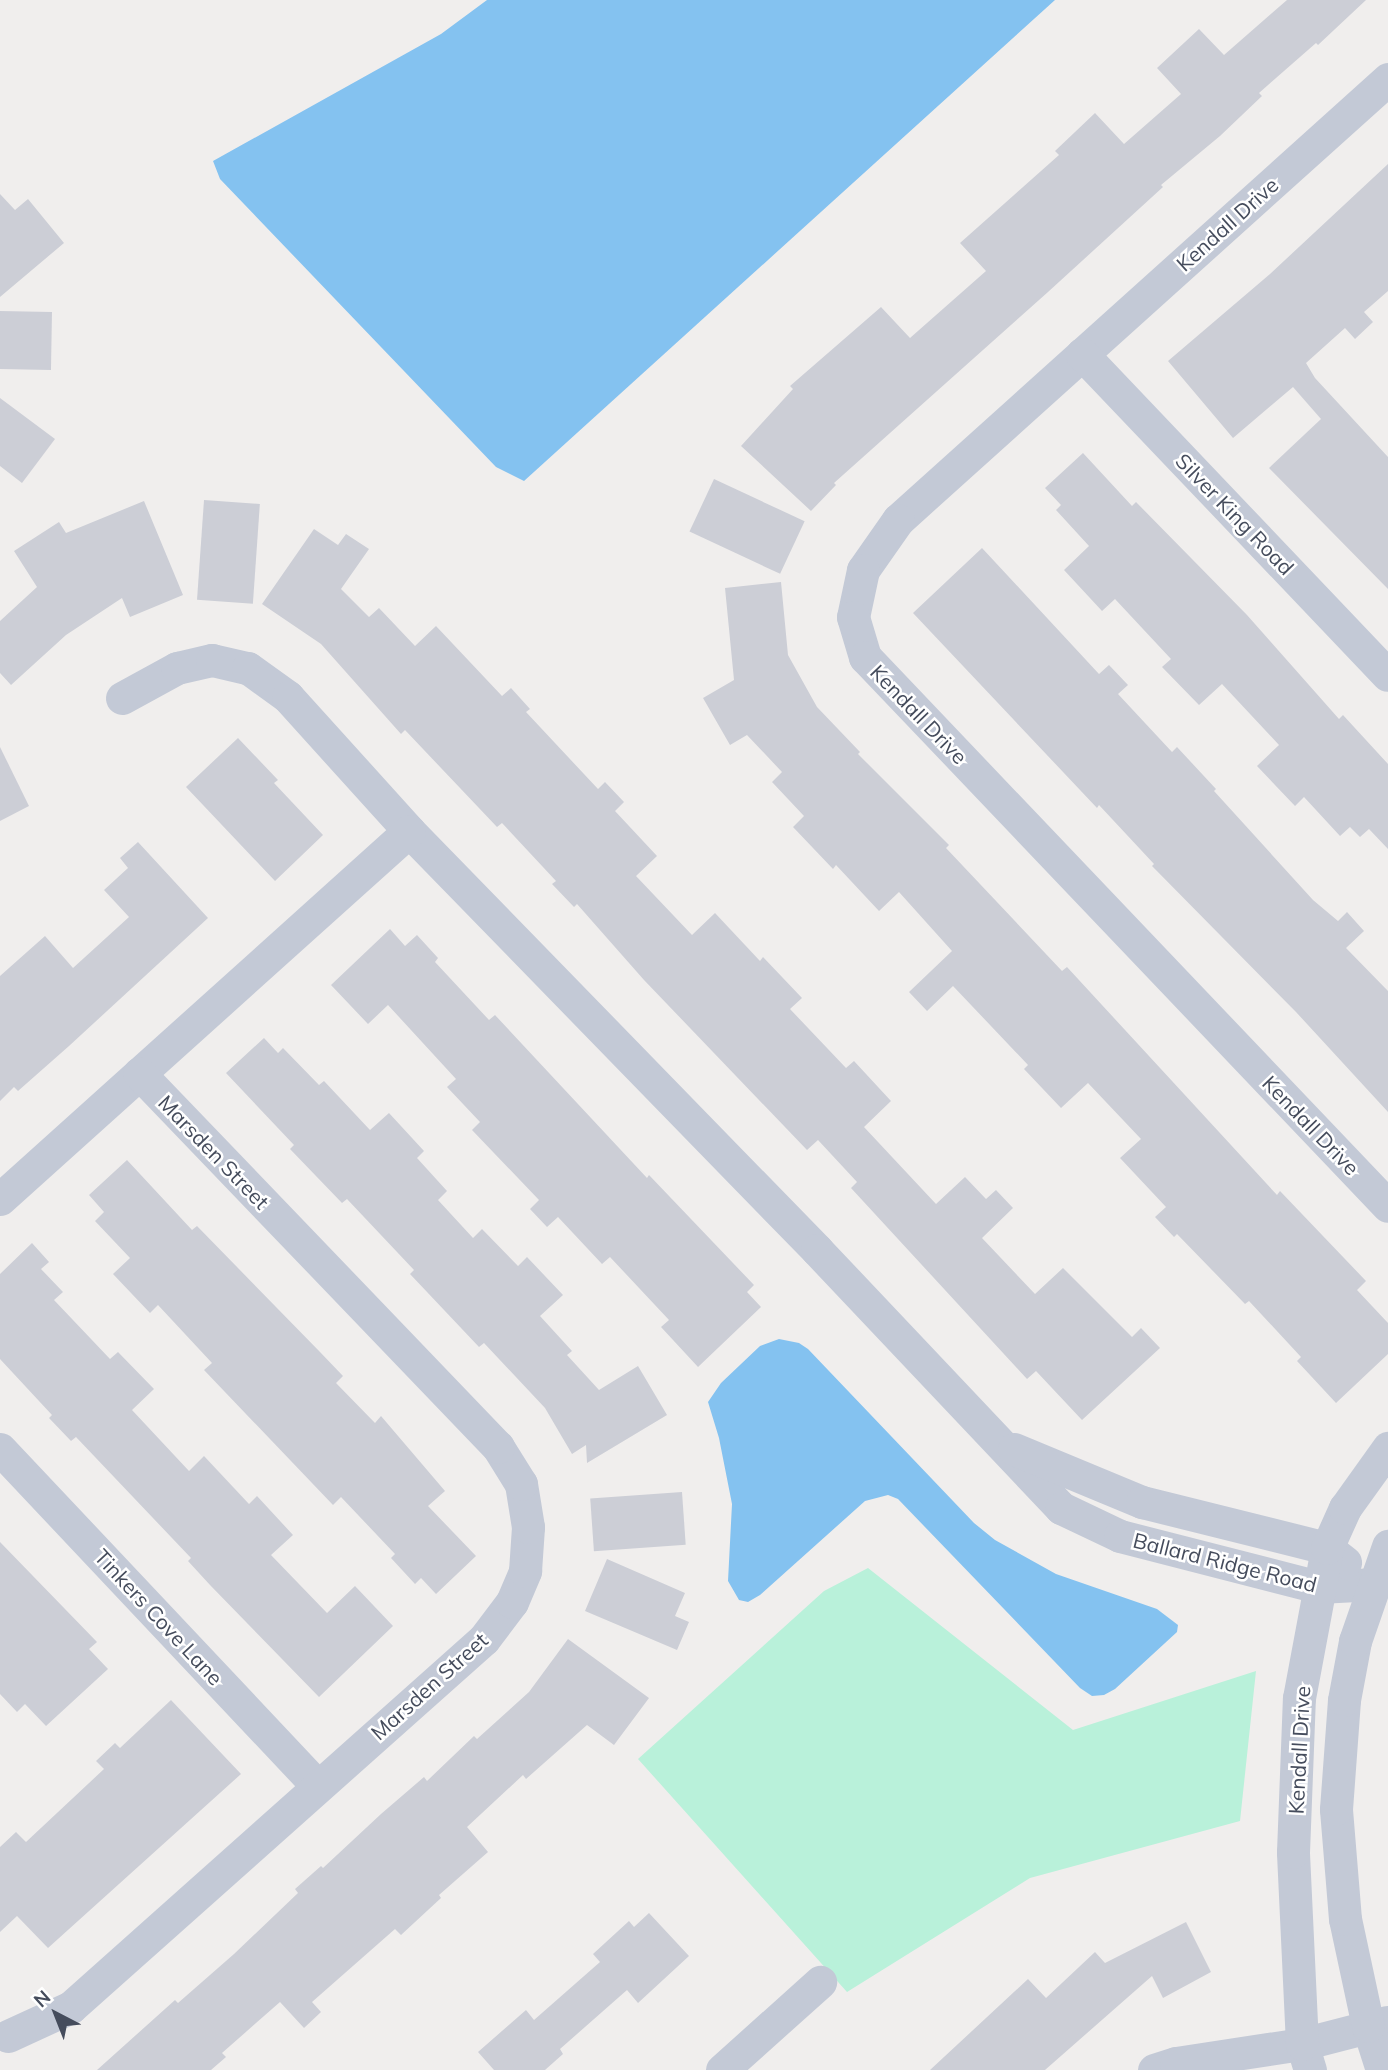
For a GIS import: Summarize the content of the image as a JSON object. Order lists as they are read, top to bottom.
{
  "streets": {
    "street": [
      "Kendall Drive",
      "Silver King Road",
      "Marsden Street",
      "Ballard Ridge Road",
      "Tinkers Cove Lane"
    ]
  },
  "crossings": [
    ["Kendall Drive", "Silver King Road"],
    ["Kendall Drive", "Ballard Ridge Road"],
    ["Marsden Street", "Tinkers Cove Lane"]
  ],
  "north": "top left"
}
